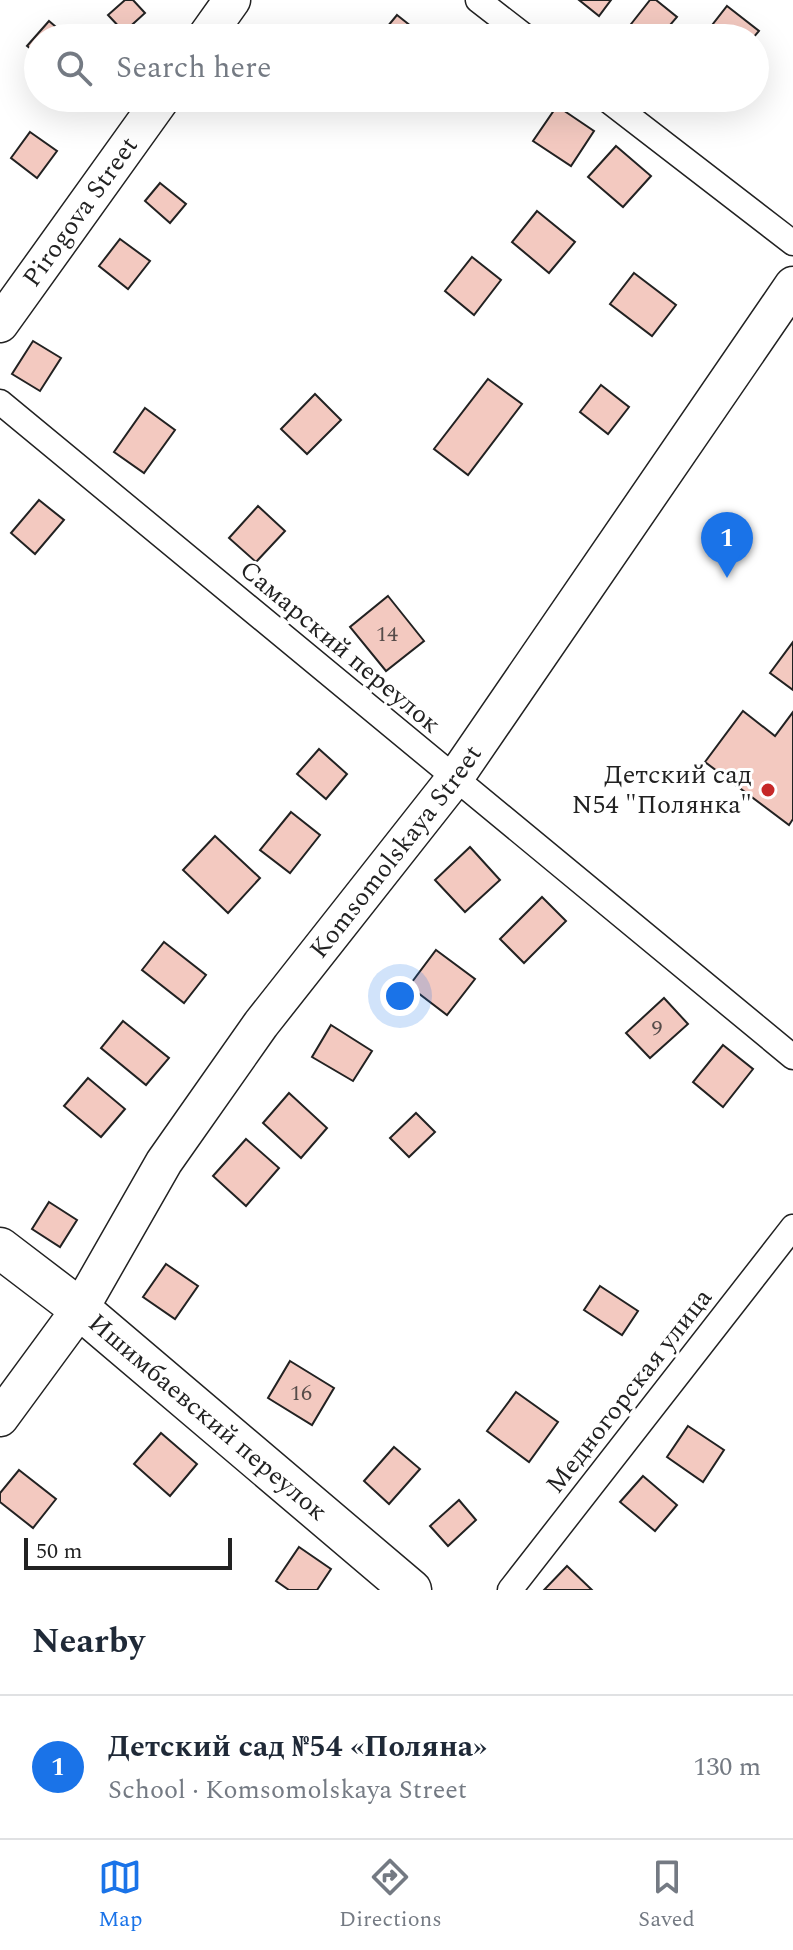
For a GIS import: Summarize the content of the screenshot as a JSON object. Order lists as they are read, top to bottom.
{
  "streets": {
    "main road": ["Pirogova Street", "Komsomolskaya Street", "Ишимбаевский переулок"],
    "street": ["Самарский переулок", "Медногорская улица"]
  },
  "crossings": [
    ["Самарский переулок", "Komsomolskaya Street"],
    ["Komsomolskaya Street", "Ишимбаевский переулок"]
  ],
  "places": ["Детский сад N54 \"Полянка\""],
  "house_numbers": ["14", "9", "16"],
  "scale_bar": "50 m",
  "page": {
    "search": "Search here",
    "pins": "1",
    "scale": "50 m",
    "heading": "Nearby",
    "list": [
      {
        "mark": "1",
        "name": "Детский сад №54 «Поляна»",
        "note": "School · Komsomolskaya Street",
        "value": "130 m"
      }
    ],
    "nav": ["Map", "Directions", "Saved"]
  }
}
